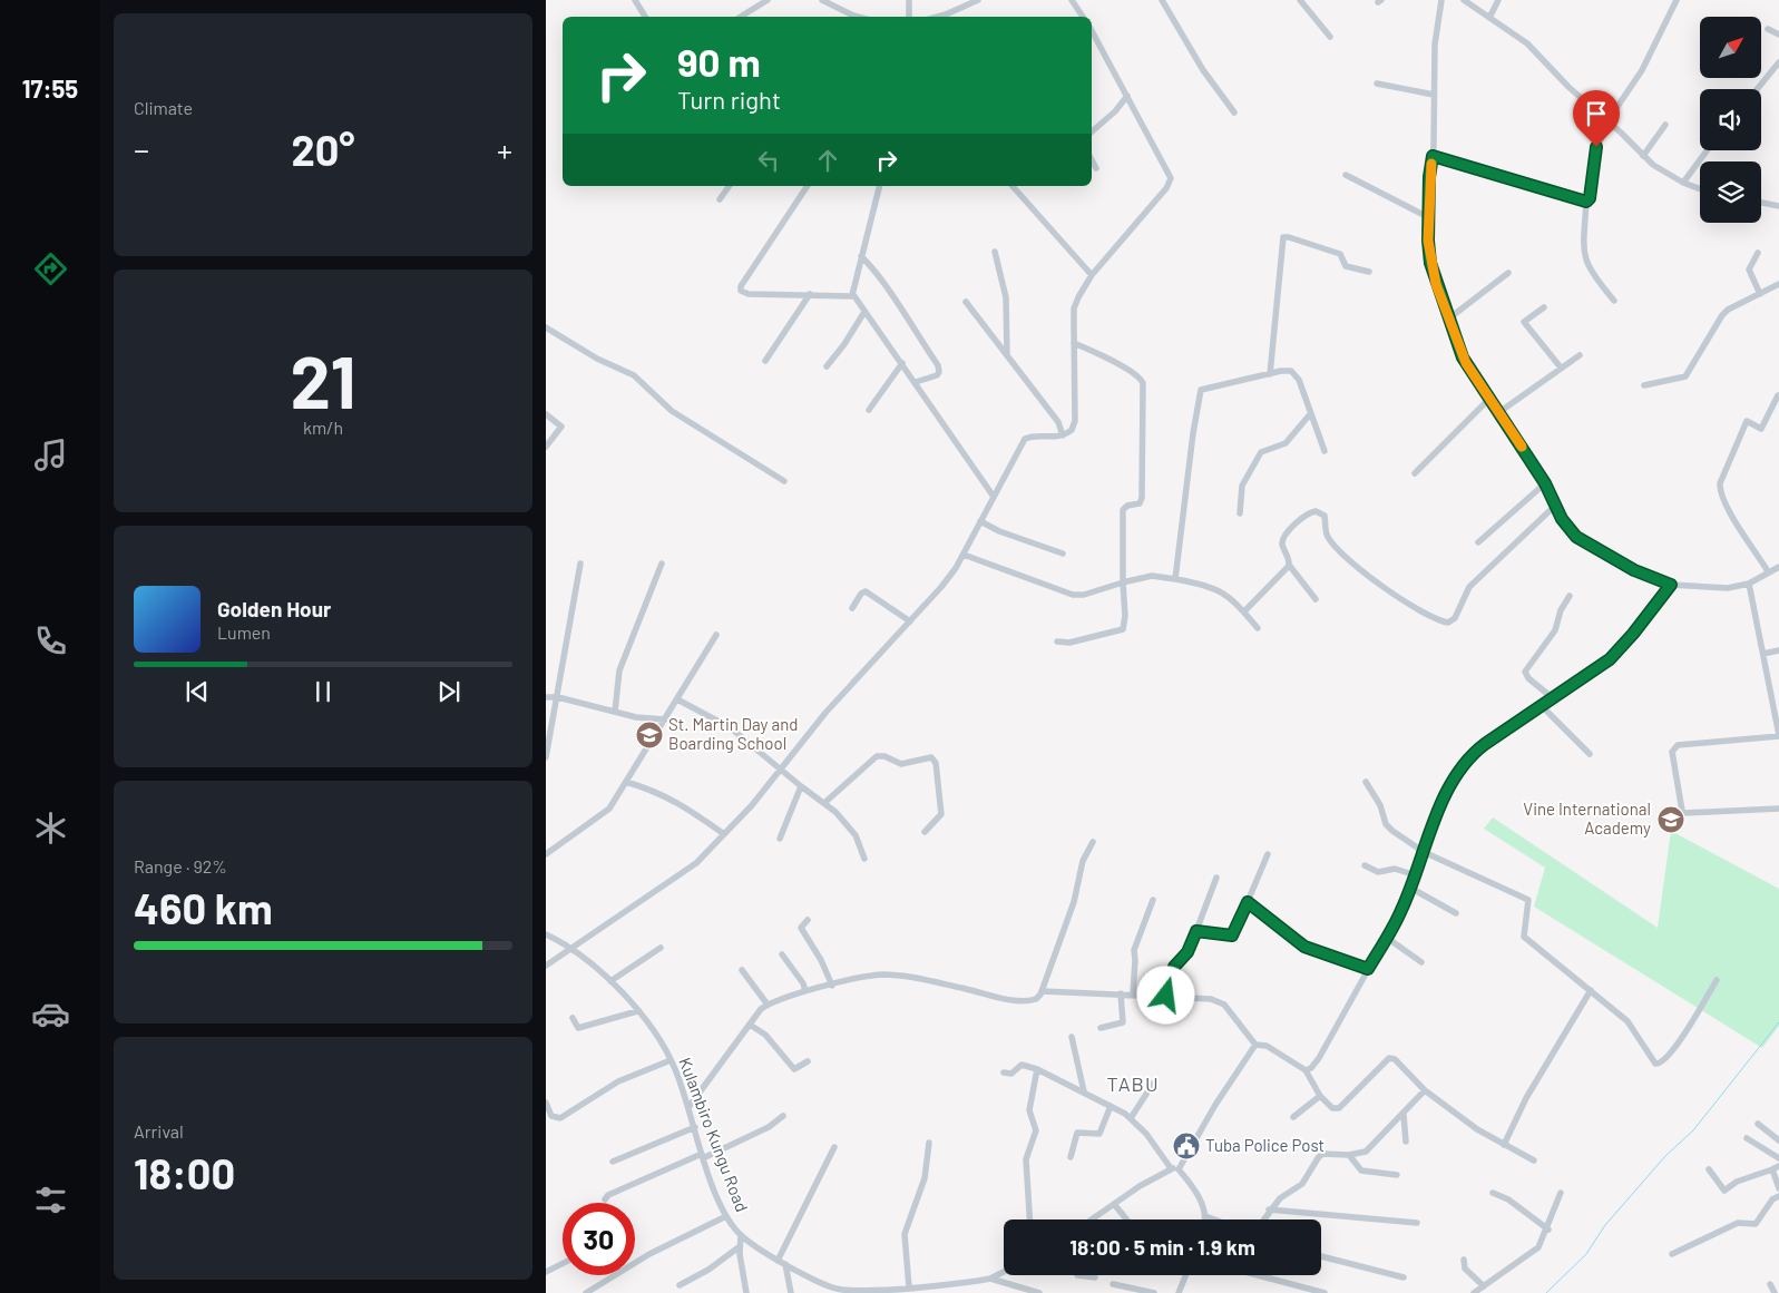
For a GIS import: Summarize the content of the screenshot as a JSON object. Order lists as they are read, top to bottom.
{
  "streets": {
    "street": ["Kulambiro Kungu Road"]
  },
  "districts": ["TABU"],
  "places": {
    "school or university": ["St. Martin Day and Boarding School", "Vine International Academy"],
    "public building": ["Tuba Police Post"]
  },
  "north": "top right",
  "page": {
    "tabs": "17:55",
    "tile": [
      "Climate",
      ["21", "km/h"],
      ["Range · 92%", "460 km"],
      ["Arrival", "18:00"]
    ],
    "turn": ["90 m", "Turn right"],
    "heat": ["−", "20°", "+"],
    "song": ["Golden Hour", "Lumen"],
    "limit": "30",
    "trip": "18:00 · 5 min · 1.9 km"
  }
}
